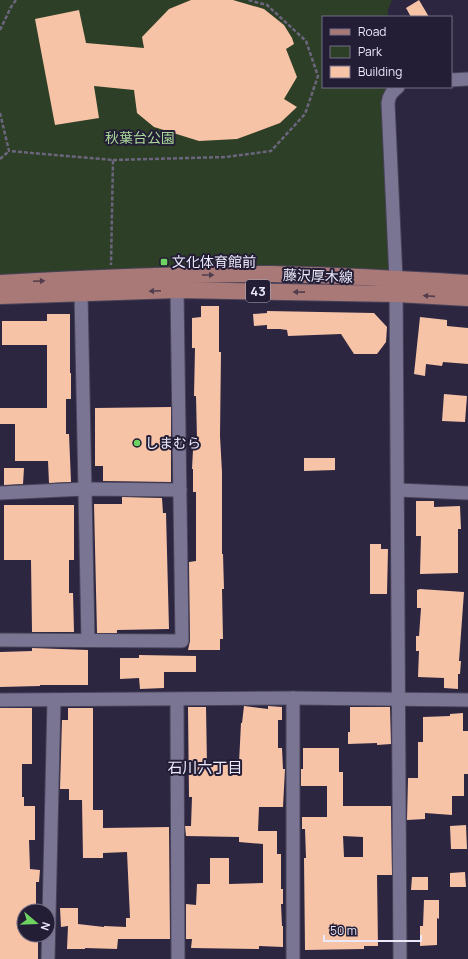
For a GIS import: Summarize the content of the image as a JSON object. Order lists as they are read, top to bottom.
{
  "streets": {
    "main road": ["藤沢厚木線", "43"]
  },
  "districts": ["石川六丁目"],
  "parks": ["秋葉台公園"],
  "places": {
    "transit": ["文化体育館前"],
    "other": ["しまむら"]
  },
  "legend": ["Road", "Park", "Building"],
  "scale_bar": "50 m",
  "north": "right"
}
